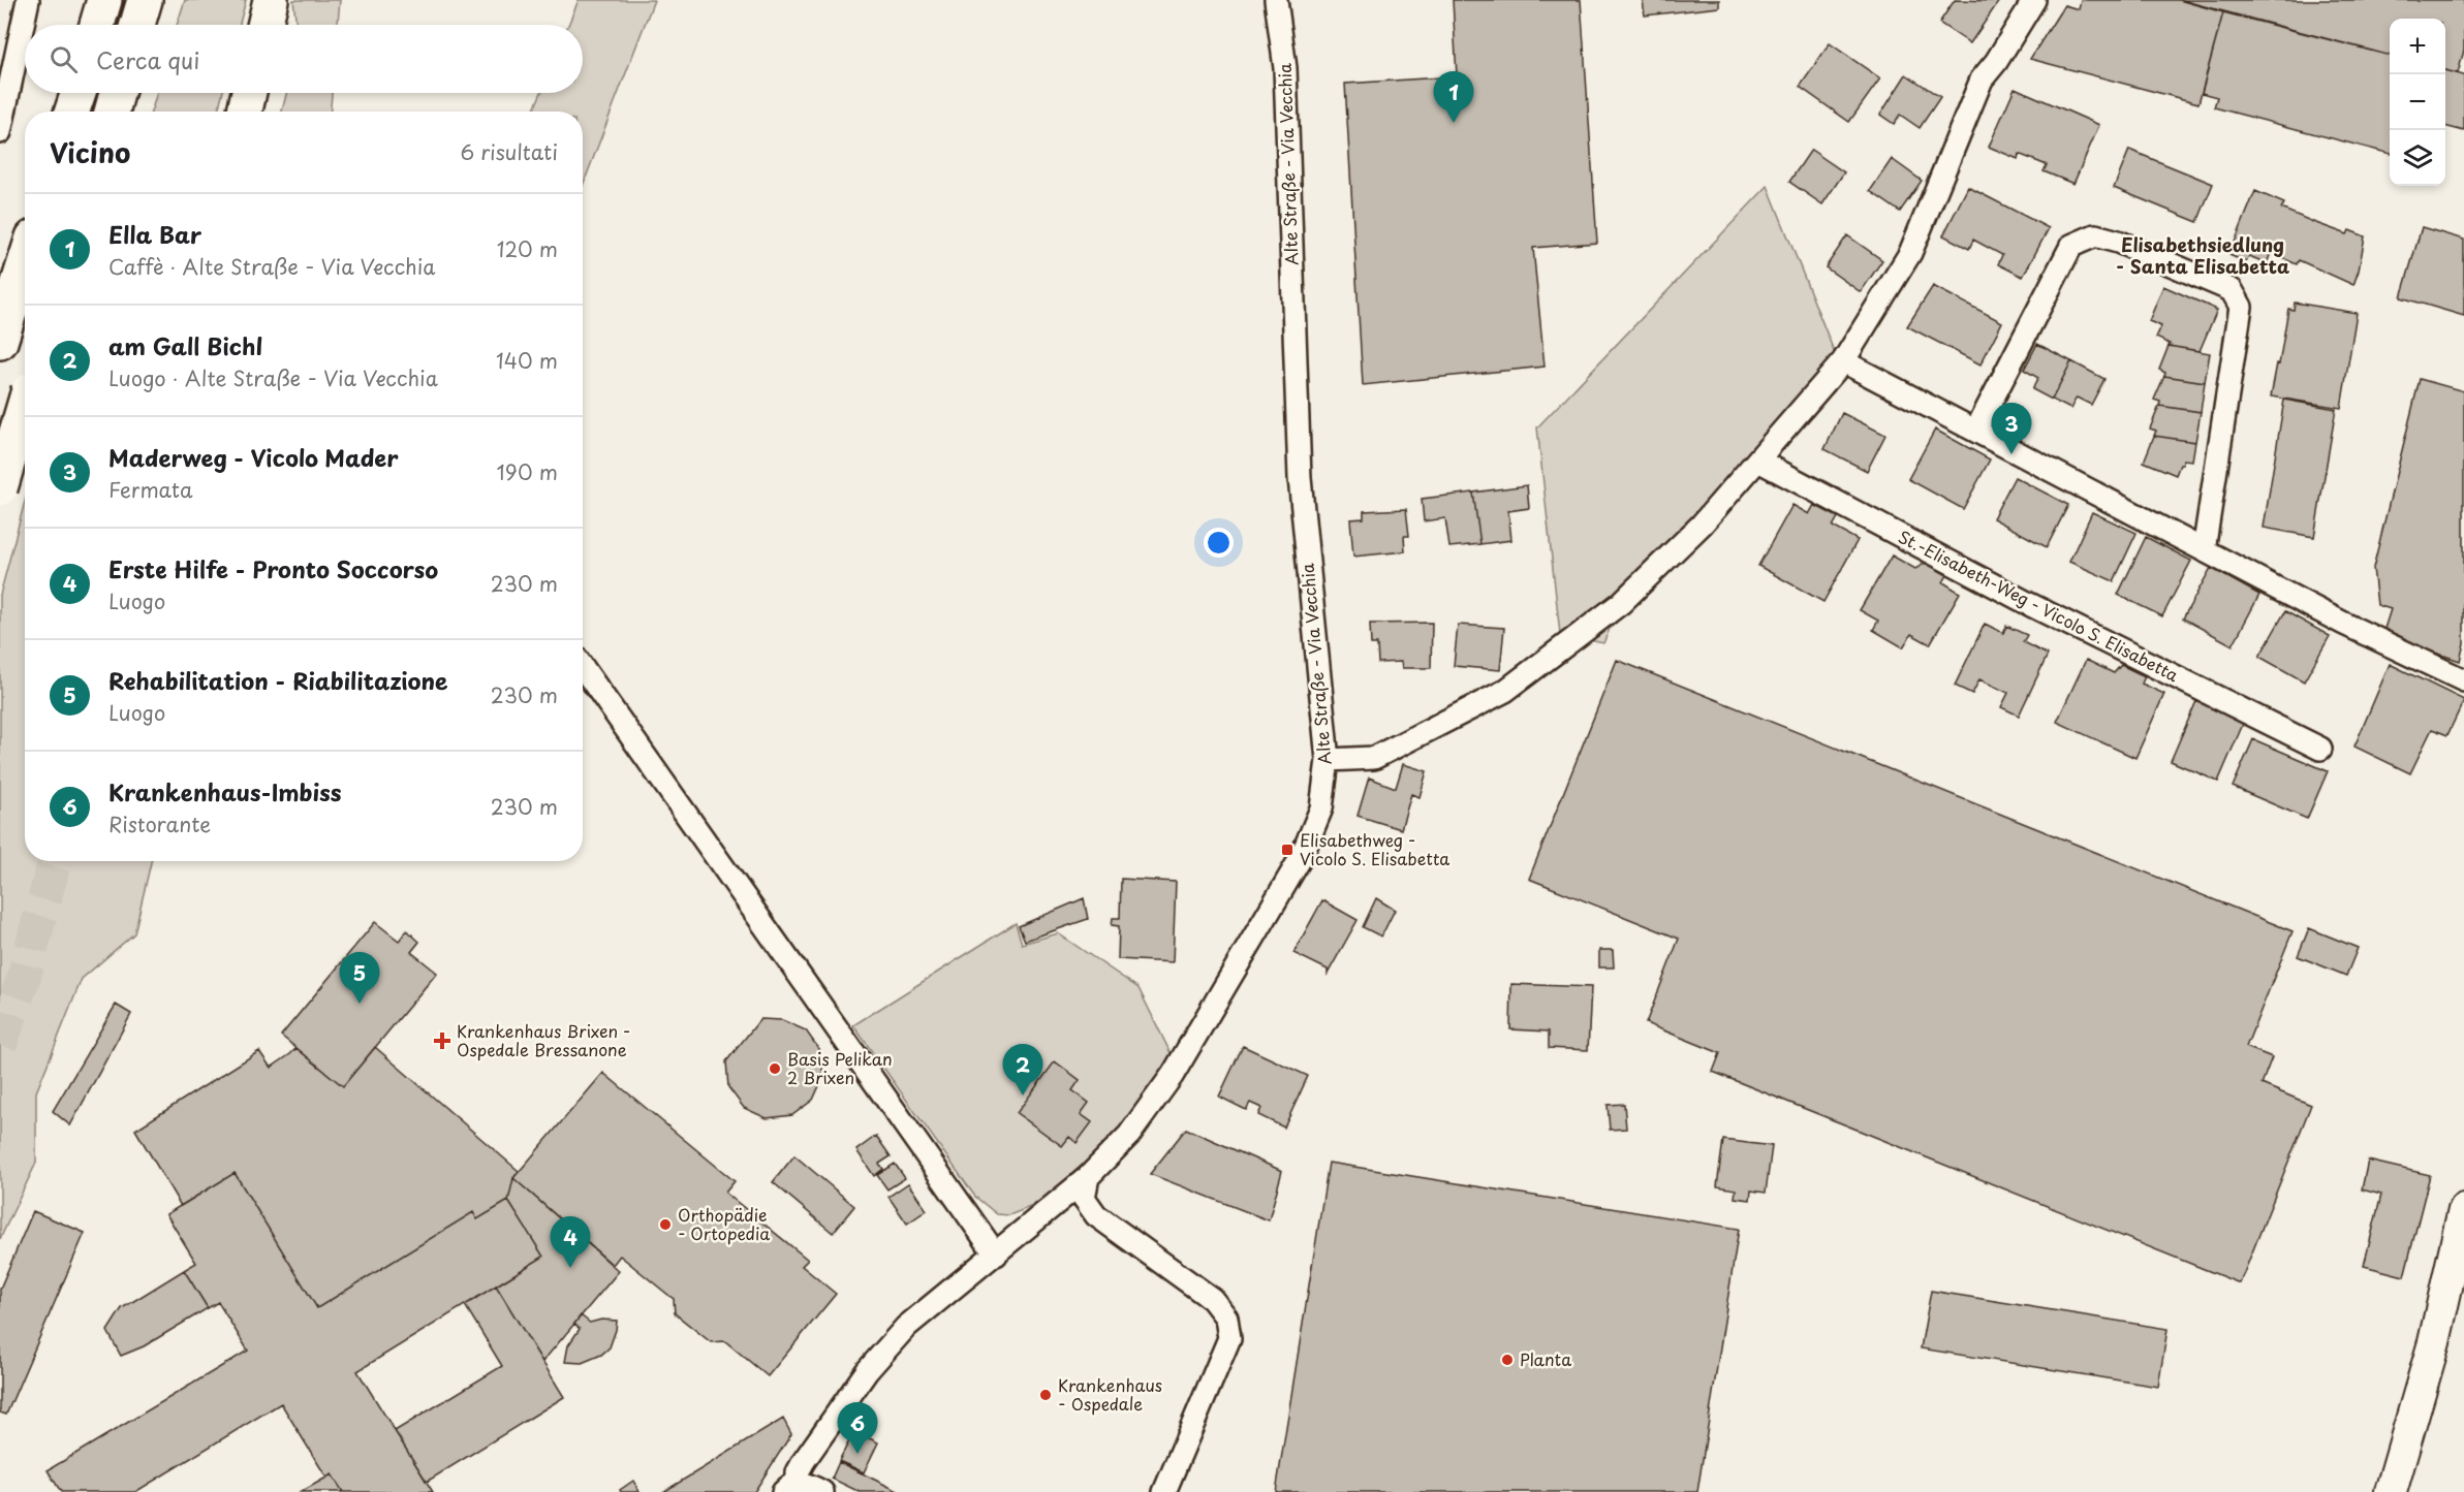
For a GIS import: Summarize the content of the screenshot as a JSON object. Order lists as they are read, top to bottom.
{
  "streets": {
    "street": ["Alte Straße - Via Vecchia", "St.-Elisabeth-Weg - Vicolo S. Elisabetta"]
  },
  "districts": ["Elisabethsiedlung - Santa Elisabetta"],
  "places": {
    "transit": ["Elisabethweg - Vicolo S. Elisabetta"],
    "health": ["Krankenhaus Brixen - Ospedale Bressanone"],
    "other": [
      "Basis Pelikan 2 Brixen",
      "Orthopädie - Ortopedia",
      "Planta",
      "Krankenhaus - Ospedale"
    ]
  },
  "page": {
    "map_buttons": ["+", "−"],
    "search": "Cerca qui",
    "pins": [
      "1",
      "3",
      "5",
      "2",
      "4",
      "6"
    ],
    "heading": ["Vicino", "6 risultati"],
    "list": [
      {
        "mark": "1",
        "name": "Ella Bar",
        "note": "Caffè · Alte Straße - Via Vecchia",
        "value": "120 m"
      },
      {
        "mark": "2",
        "name": "am Gall Bichl",
        "note": "Luogo · Alte Straße - Via Vecchia",
        "value": "140 m"
      },
      {
        "mark": "3",
        "name": "Maderweg - Vicolo Mader",
        "note": "Fermata",
        "value": "190 m"
      },
      {
        "mark": "4",
        "name": "Erste Hilfe - Pronto Soccorso",
        "note": "Luogo",
        "value": "230 m"
      },
      {
        "mark": "5",
        "name": "Rehabilitation - Riabilitazione",
        "note": "Luogo",
        "value": "230 m"
      },
      {
        "mark": "6",
        "name": "Krankenhaus-Imbiss",
        "note": "Ristorante",
        "value": "230 m"
      }
    ]
  }
}
